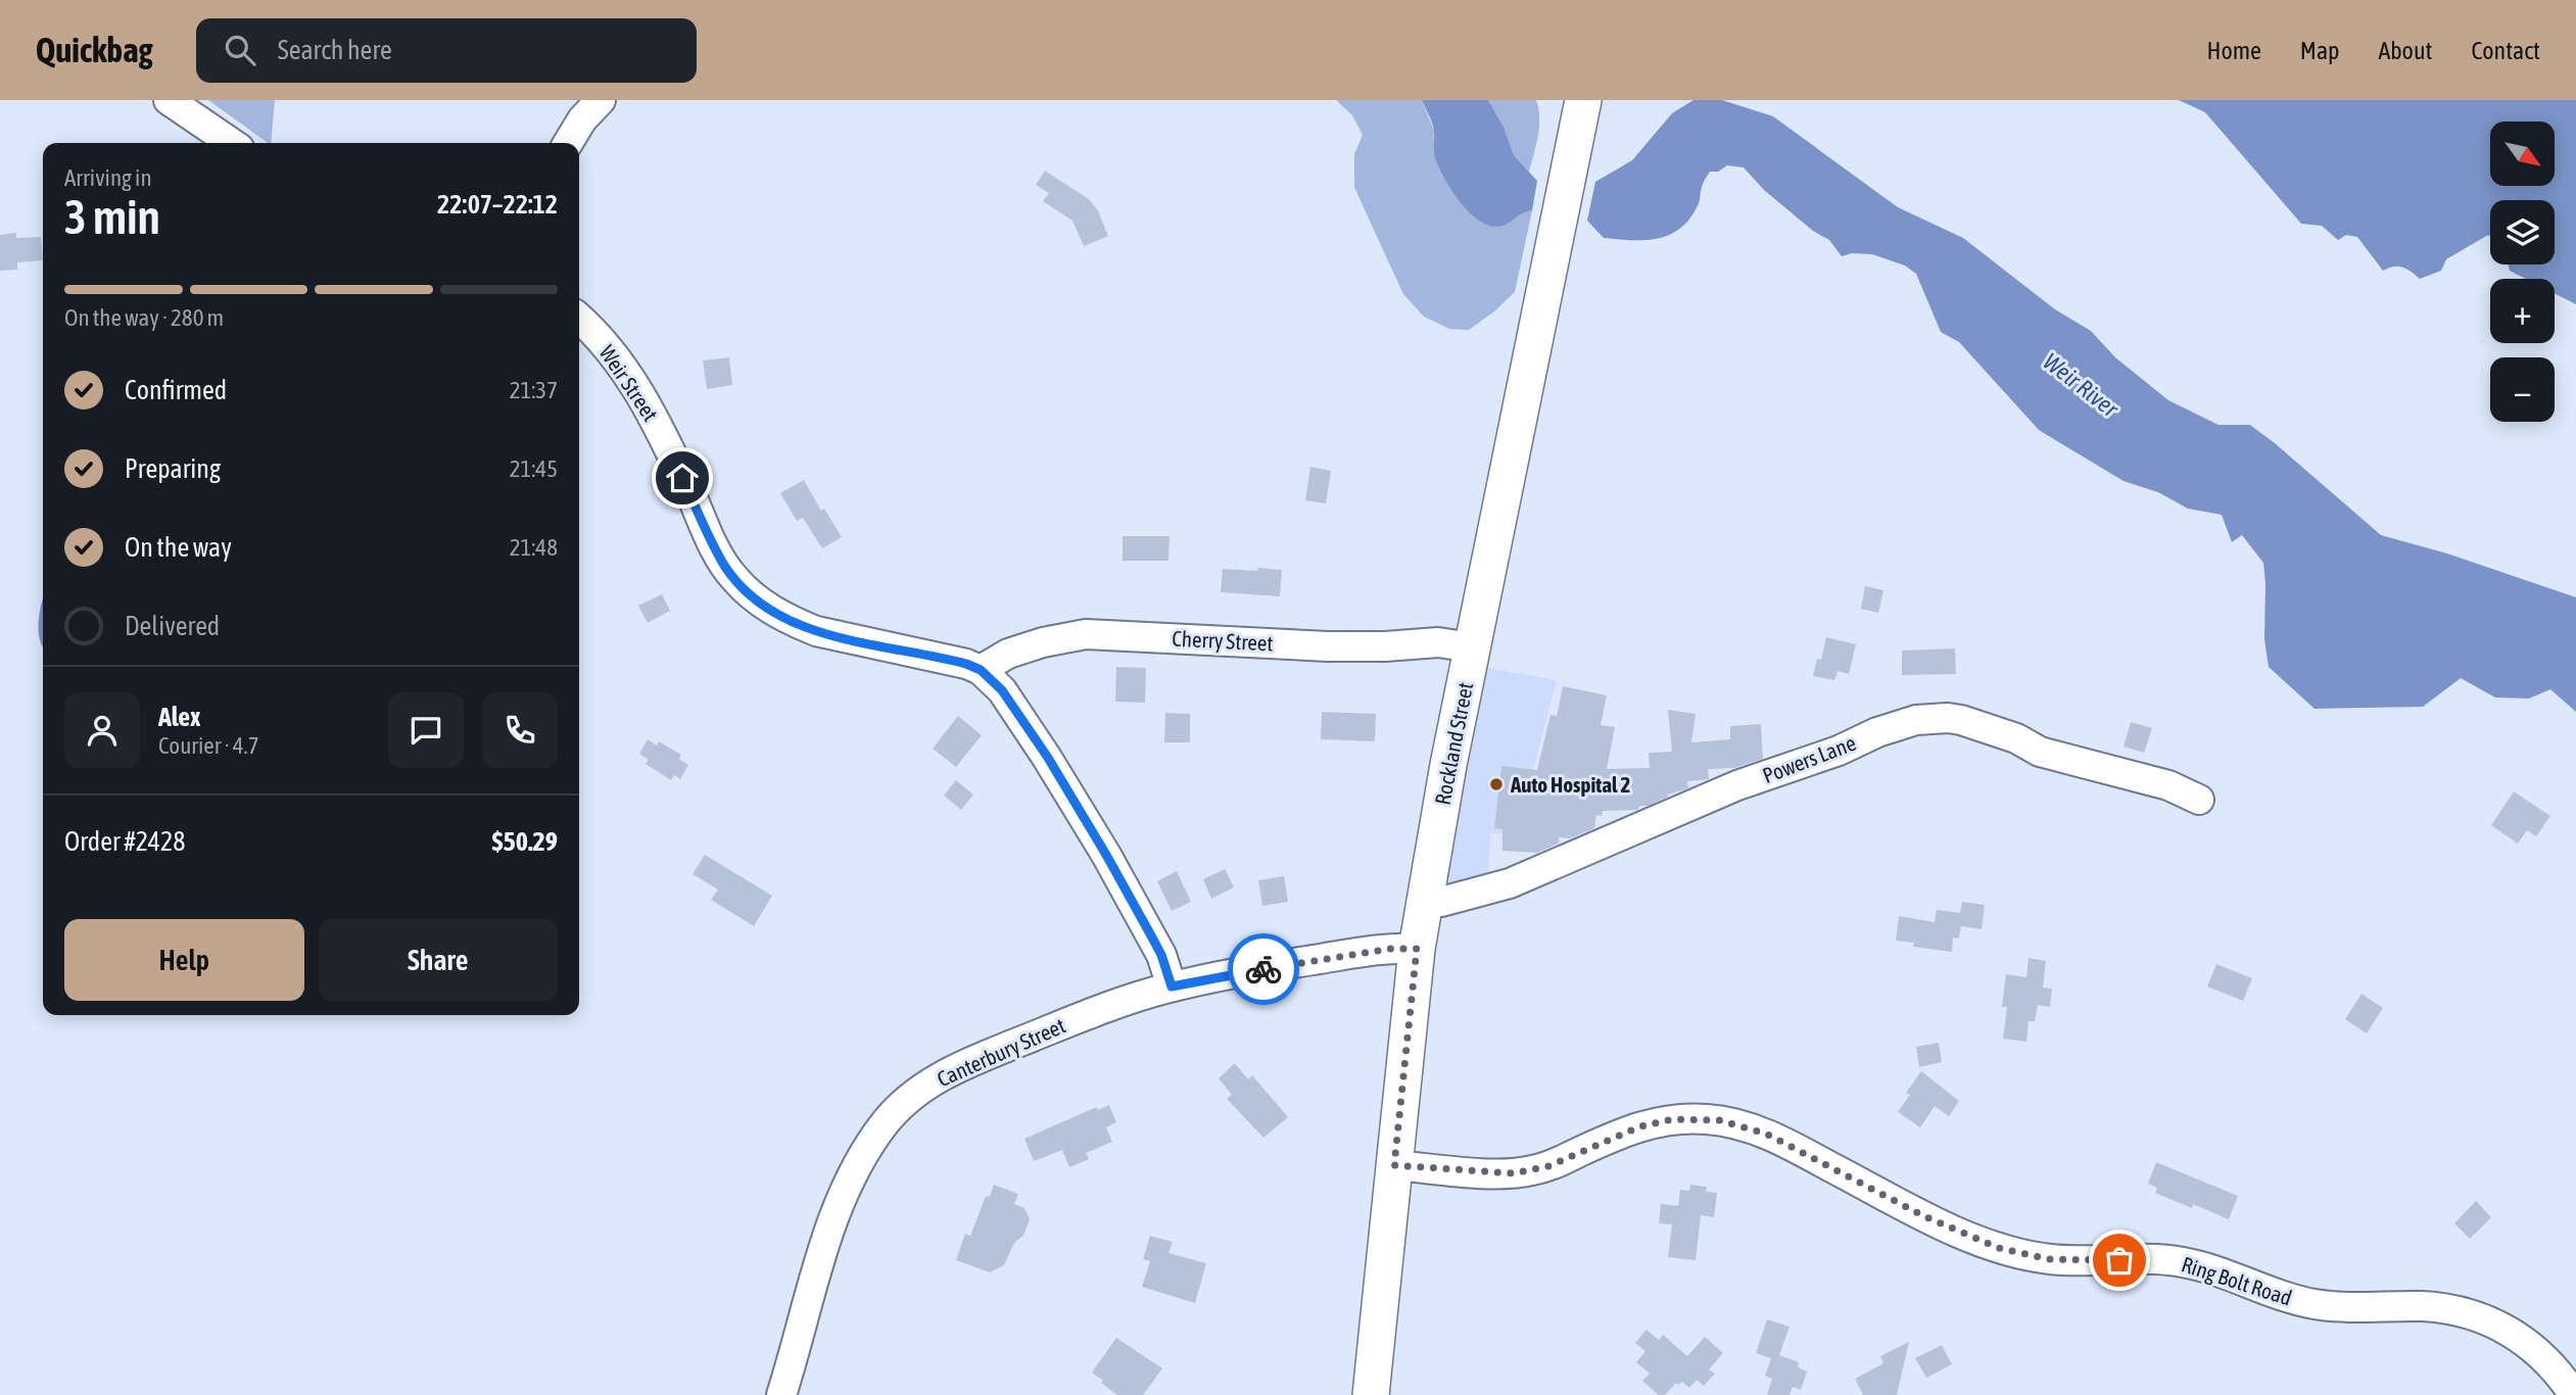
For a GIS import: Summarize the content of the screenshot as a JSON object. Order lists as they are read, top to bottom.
{
  "streets": {
    "main road": ["Rockland Street"],
    "street": [
      "Weir Street",
      "Cherry Street",
      "Powers Lane",
      "Canterbury Street",
      "Ring Bolt Road"
    ]
  },
  "crossings": [
    ["Weir Street", "Cherry Street"],
    ["Weir Street", "Canterbury Street"],
    ["Cherry Street", "Rockland Street"],
    ["Rockland Street", "Powers Lane"],
    ["Rockland Street", "Canterbury Street"],
    ["Rockland Street", "Ring Bolt Road"]
  ],
  "water": ["Weir River"],
  "places": ["Auto Hospital 2"],
  "north": "bottom right",
  "page": {
    "header": "Quickbag",
    "search": "Search here",
    "nav": [
      "Home",
      "Map",
      "About",
      "Contact"
    ],
    "map_buttons": ["+", "−"],
    "heading": ["3 min", "Arriving in", "22:07–22:12"],
    "panel": [
      "Alex",
      "Courier · 4.7",
      "Order #2428",
      "$50.29"
    ],
    "bar": "On the way · 280 m",
    "list": [
      ["Confirmed", "21:37"],
      ["Preparing", "21:45"],
      ["On the way", "21:48"],
      "Delivered"
    ],
    "buttons": ["Help", "Share"]
  }
}
